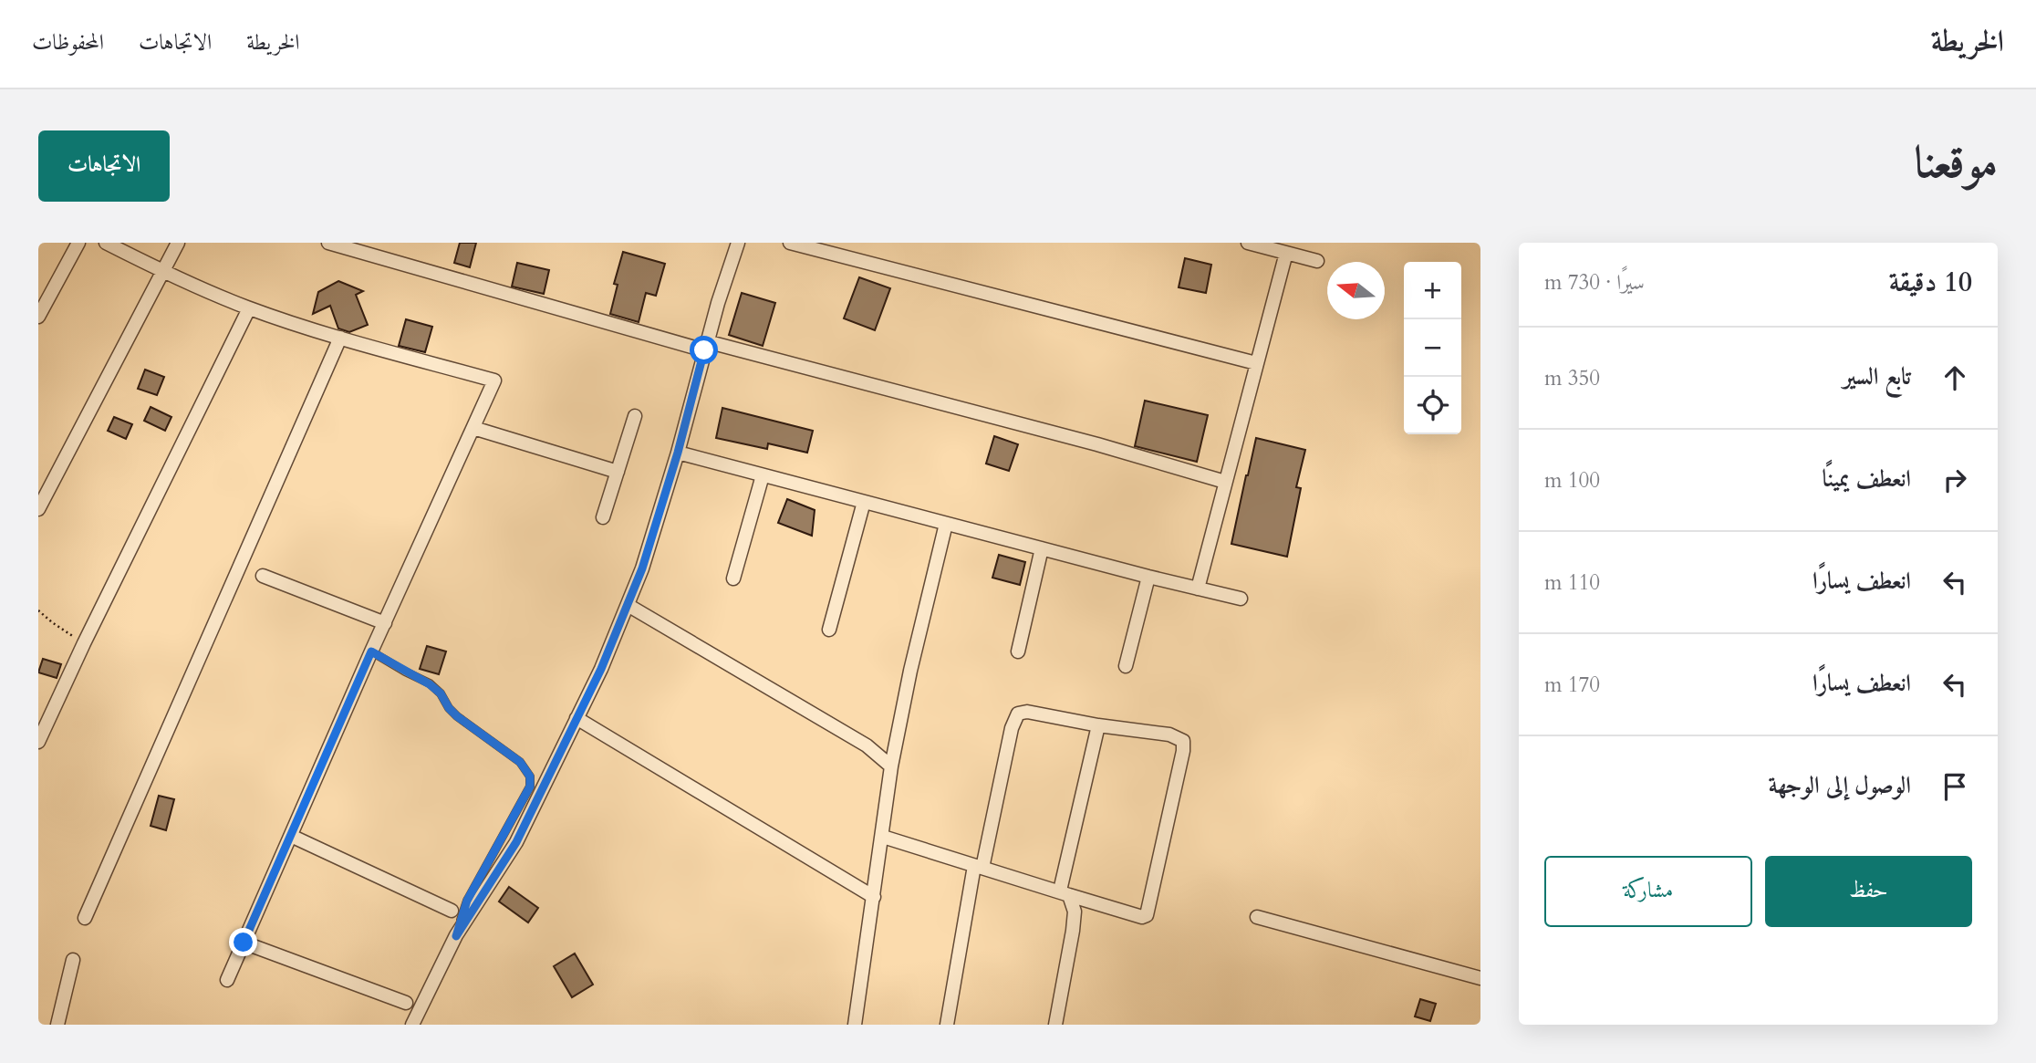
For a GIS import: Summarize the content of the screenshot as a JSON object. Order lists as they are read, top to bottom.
{
  "north": "left",
  "page": {
    "header": "الخريطة",
    "nav": ["الخريطة", "الاتجاهات", "المحفوظات"],
    "title": "موقعنا",
    "buttons": [
      "الاتجاهات",
      ["حفظ", "مشاركة"]
    ],
    "heading": ["10 دقيقة", "سيرًا · 730 m"],
    "map_buttons": ["+", "−"],
    "list": [
      ["تابع السير", "350 m"],
      ["انعطف يمينًا", "100 m"],
      ["انعطف يسارًا", "110 m"],
      ["انعطف يسارًا", "170 m"],
      "الوصول إلى الوجهة"
    ]
  }
}
